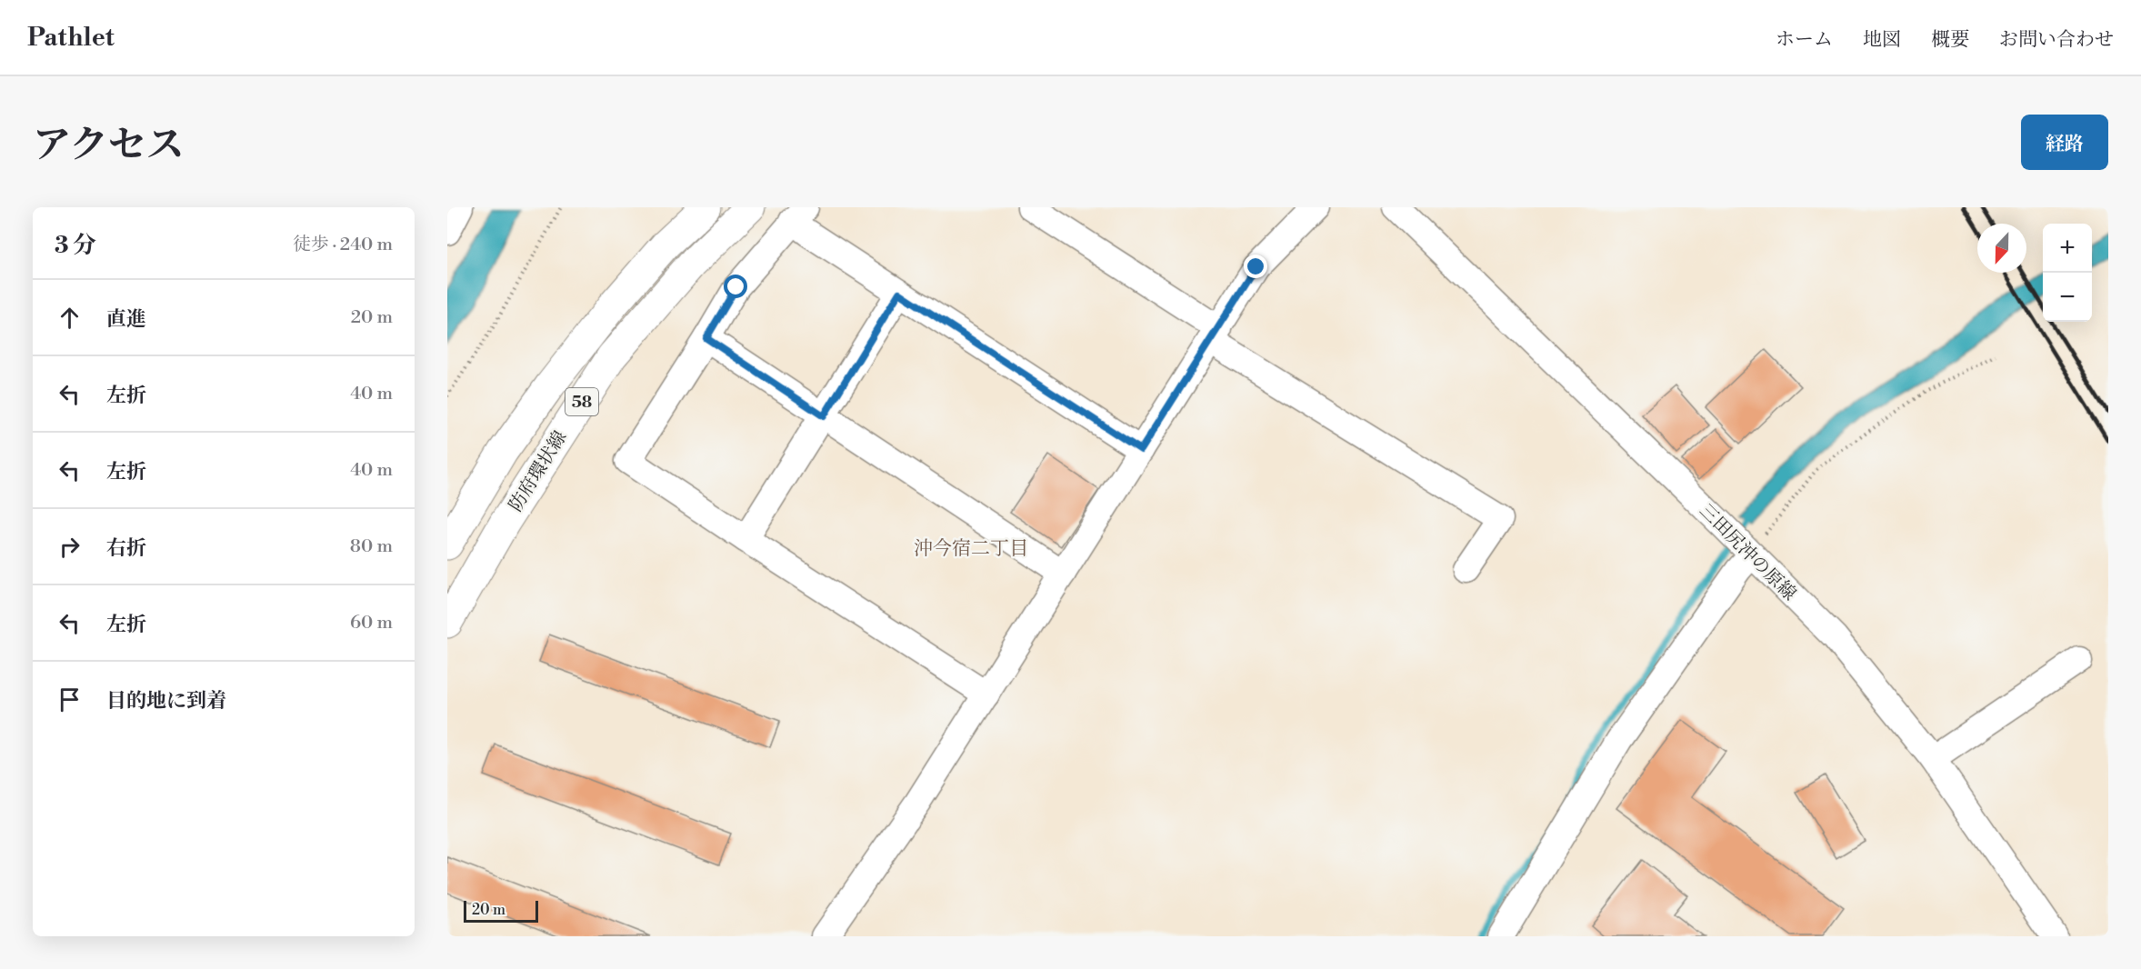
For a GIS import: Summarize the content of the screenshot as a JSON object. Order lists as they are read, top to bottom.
{
  "streets": {
    "main road": ["58", "防府環状線"],
    "street": ["三田尻沖の原線"]
  },
  "districts": ["沖今宿二丁目"],
  "scale_bar": "20 m",
  "north": "bottom",
  "page": {
    "header": "Pathlet",
    "nav": [
      "ホーム",
      "地図",
      "概要",
      "お問い合わせ"
    ],
    "title": "アクセス",
    "buttons": "経路",
    "heading": ["3 分", "徒歩 · 240 m"],
    "map_buttons": ["+", "−"],
    "list": [
      ["直進", "20 m"],
      ["左折", "40 m"],
      ["左折", "40 m"],
      ["右折", "80 m"],
      ["左折", "60 m"],
      "目的地に到着"
    ],
    "scale": "20 m"
  }
}
